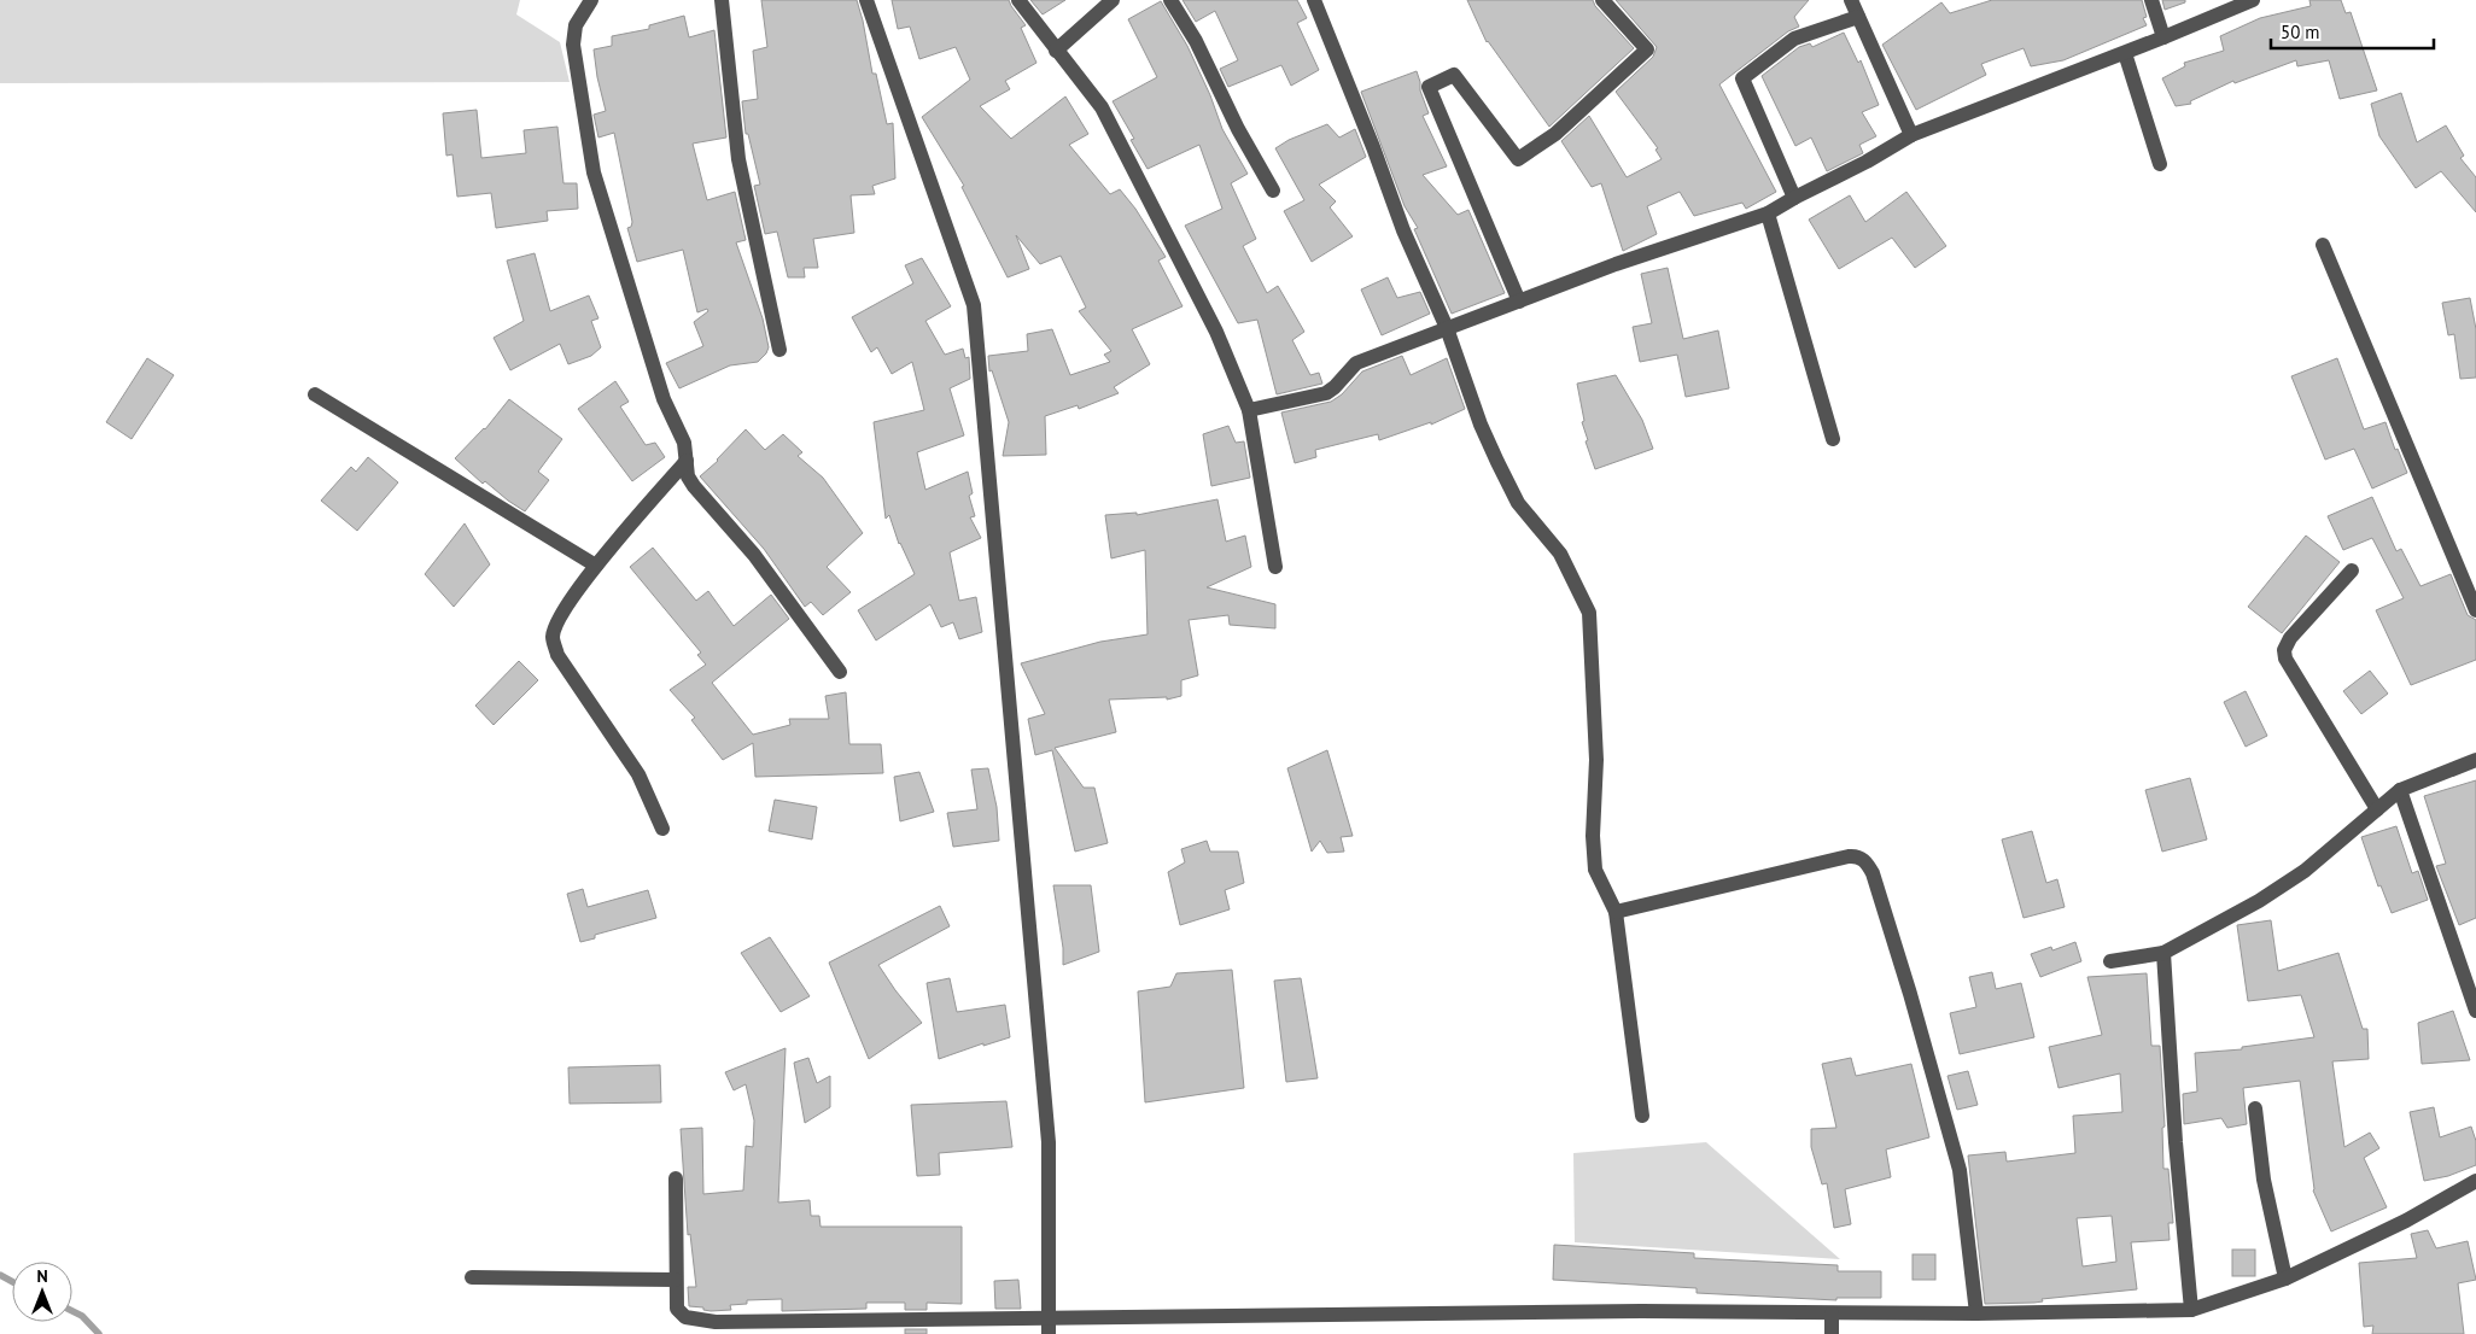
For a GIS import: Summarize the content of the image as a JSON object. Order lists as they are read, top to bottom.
{
  "scale_bar": "50 m",
  "north": "top"
}
